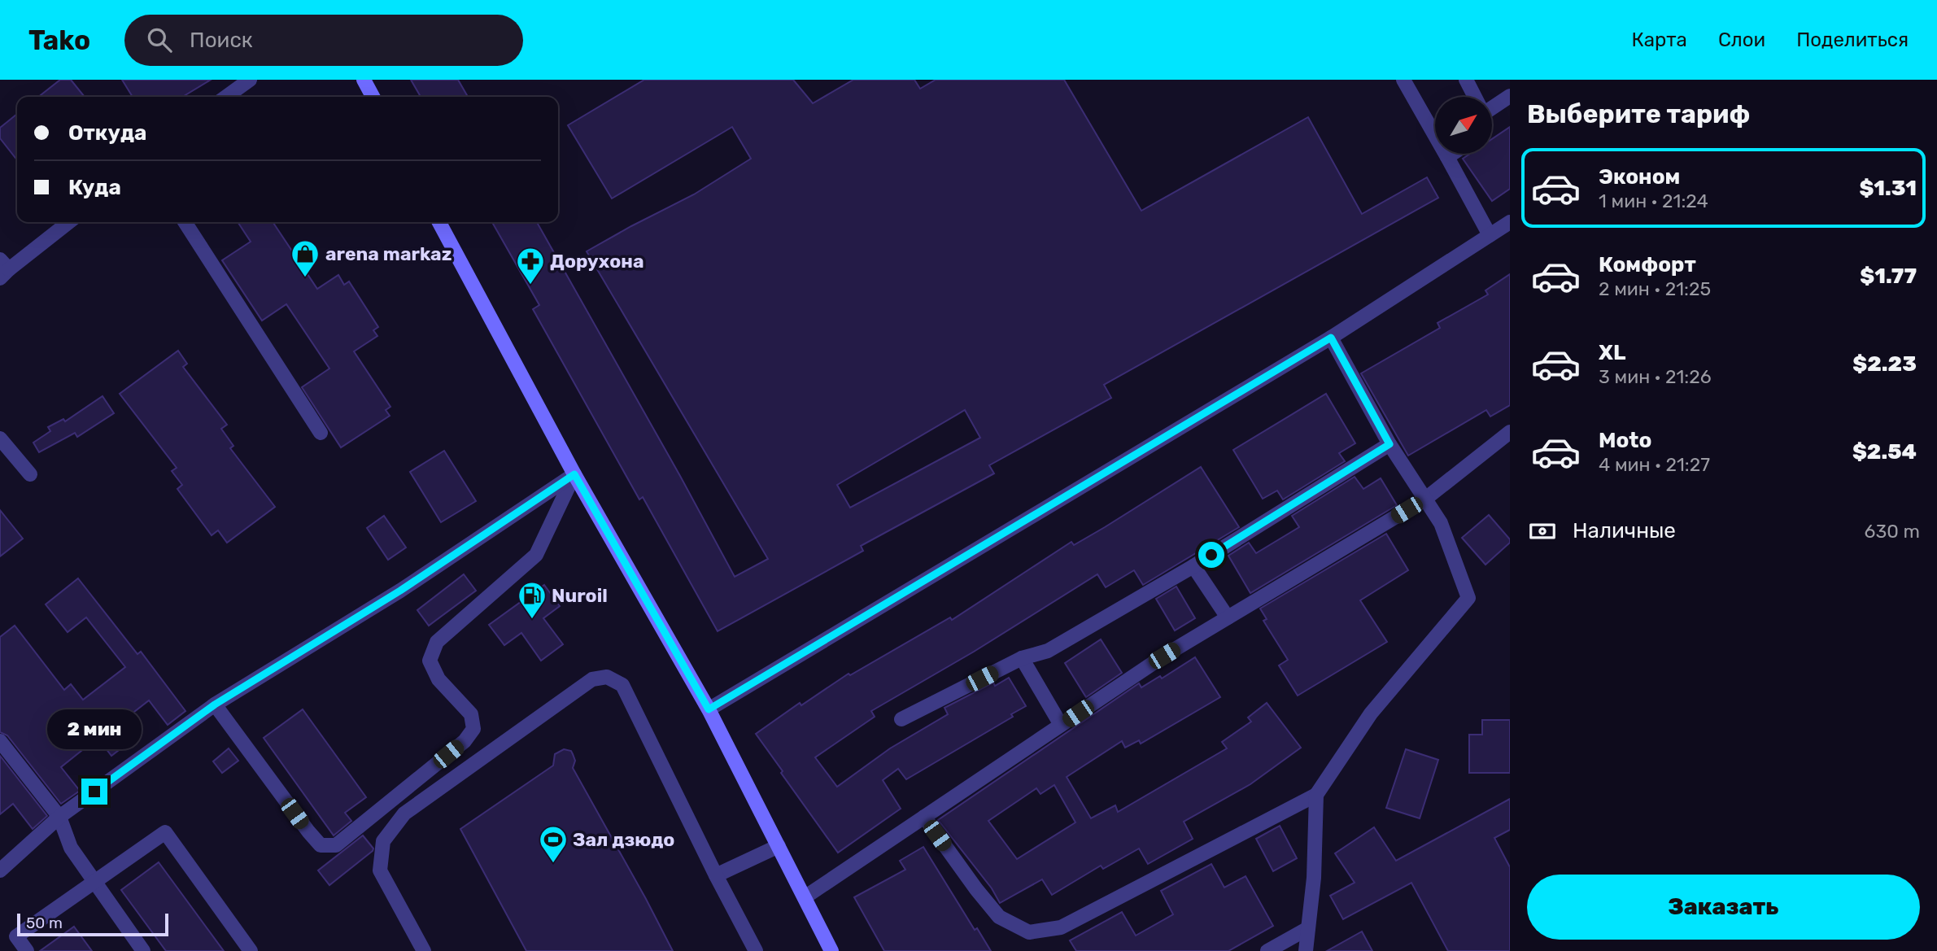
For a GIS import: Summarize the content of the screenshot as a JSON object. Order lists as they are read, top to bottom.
{
  "places": {
    "shop": ["arena markaz"],
    "pharmacy": ["Дорухона"],
    "fuel station": ["Nuroil"],
    "sports": ["Зал дзюдо"]
  },
  "scale_bar": "50 m",
  "north": "top right",
  "page": {
    "header": "Tako",
    "search": "Поиск",
    "nav": ["Карта", "Слои", "Поделиться"],
    "heading": "Выберите тариф",
    "banner": ["Откуда", "Куда"],
    "list": [
      {
        "name": "Эконом",
        "note": "1 мин · 21:24",
        "value": "$1.31"
      },
      {
        "name": "Комфорт",
        "note": "2 мин · 21:25",
        "value": "$1.77"
      },
      {
        "name": "XL",
        "note": "3 мин · 21:26",
        "value": "$2.23"
      },
      {
        "name": "Moto",
        "note": "4 мин · 21:27",
        "value": "$2.54"
      }
    ],
    "pay": ["Наличные", "630 m"],
    "bubble": "2 мин",
    "buttons": "Заказать",
    "scale": "50 m"
  }
}
